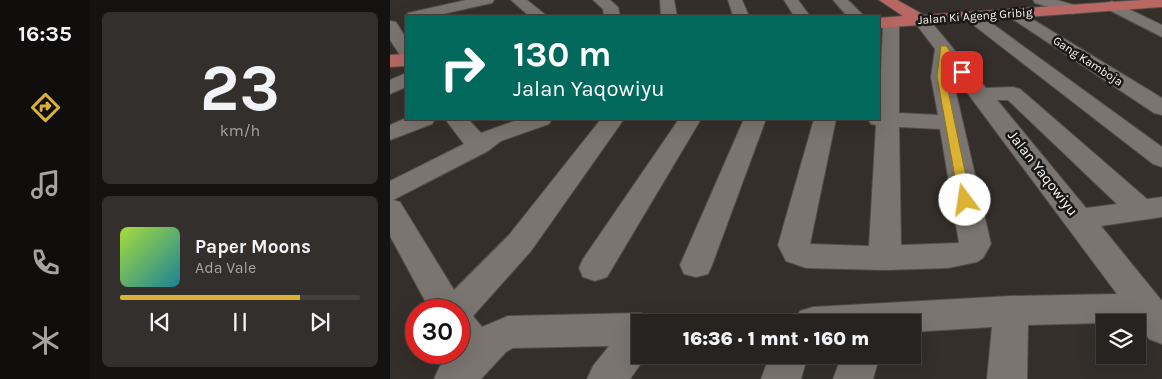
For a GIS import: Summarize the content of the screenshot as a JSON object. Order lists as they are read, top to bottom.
{
  "streets": {
    "main road": ["Jalan Ki Ageng Gribig"],
    "street": ["Gang Kamboja", "Jalan Yaqowiyu"]
  },
  "crossings": [
    ["Jalan Ki Ageng Gribig", "Gang Kamboja"],
    ["Jalan Ki Ageng Gribig", "Jalan Yaqowiyu"]
  ],
  "page": {
    "tabs": "16:35",
    "tile": ["23", "km/h"],
    "turn": ["130 m", "Jalan Yaqowiyu"],
    "song": ["Paper Moons", "Ada Vale"],
    "limit": "30",
    "trip": "16:36 · 1 mnt · 160 m"
  }
}
